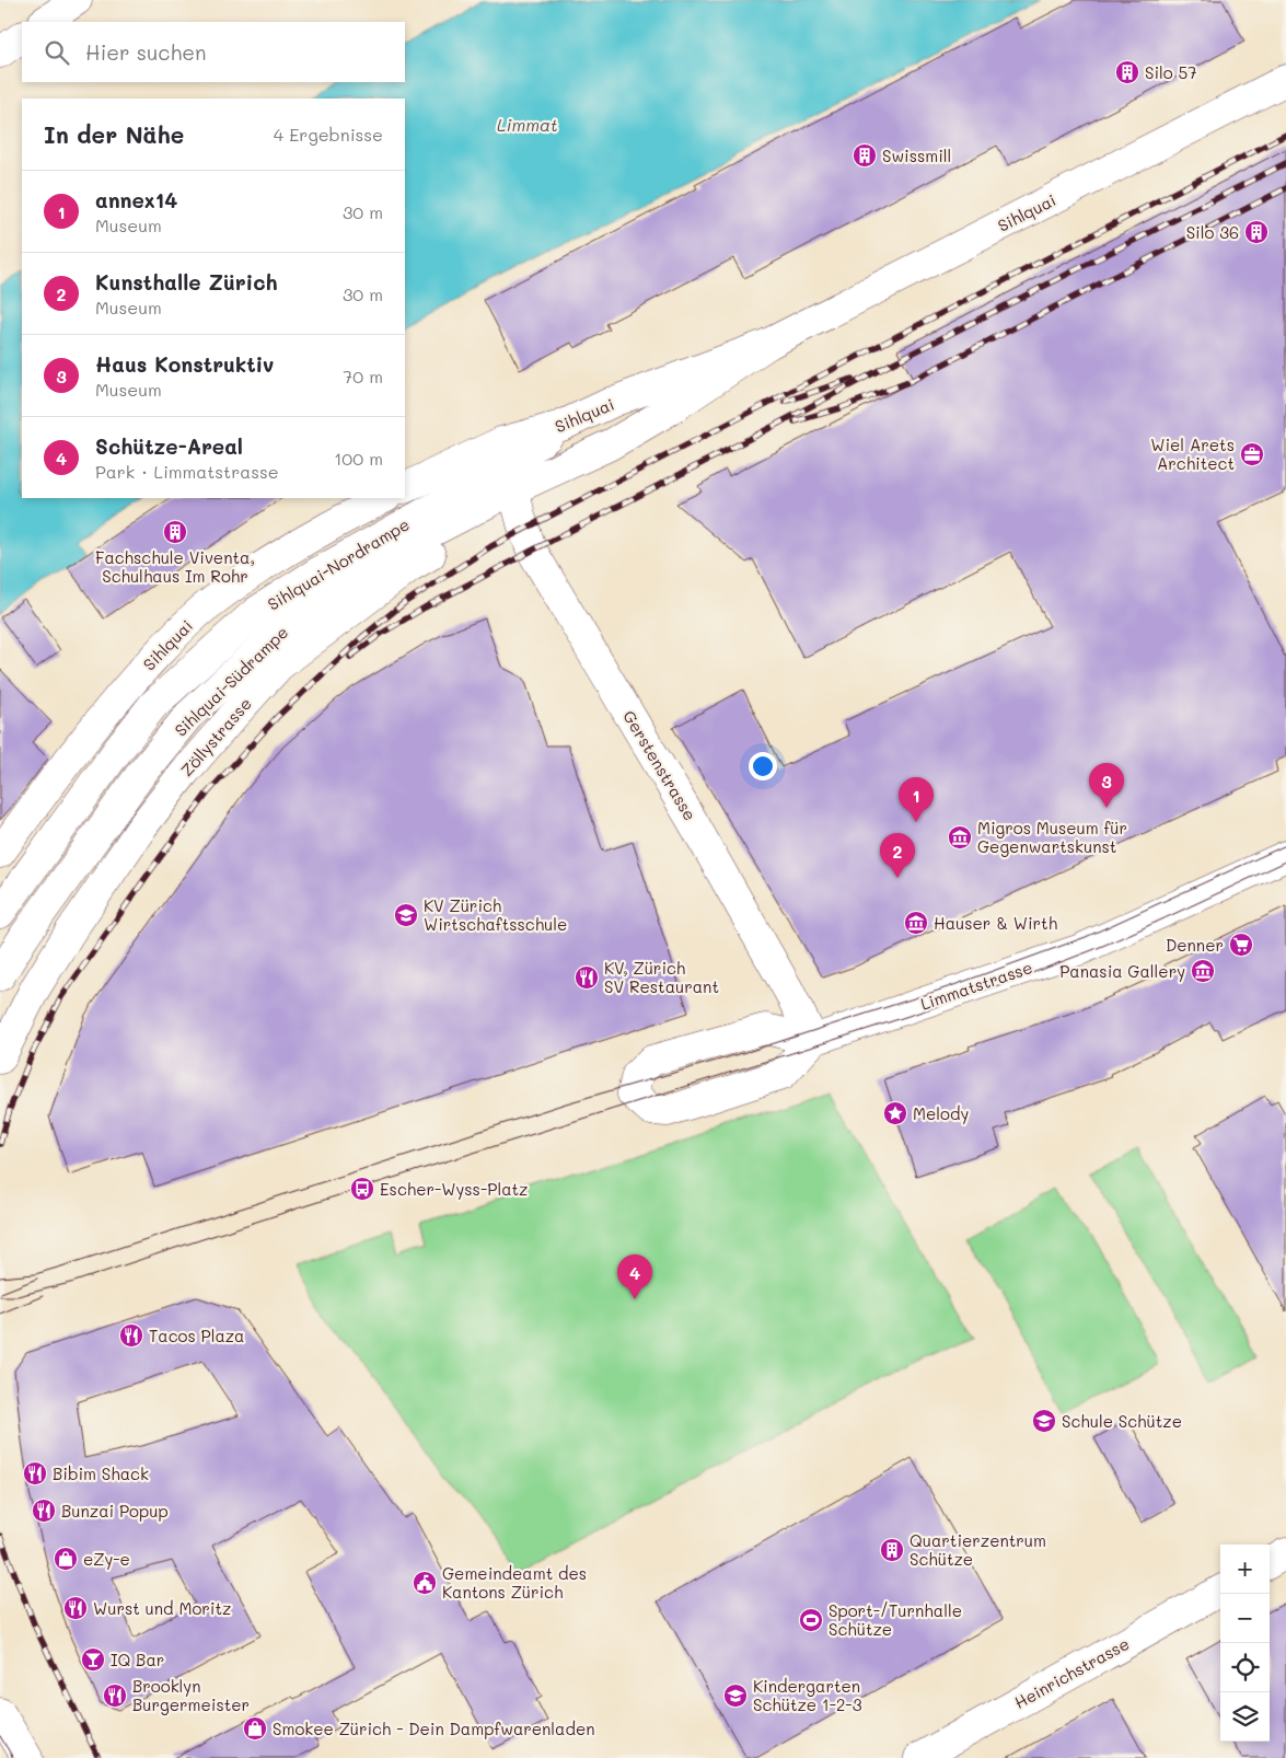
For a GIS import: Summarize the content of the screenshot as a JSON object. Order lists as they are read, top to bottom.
{
  "streets": {
    "street": [
      "Sihlquai",
      "Sihlquai-Nordrampe",
      "Sihlquai-Südrampe",
      "Zöllystrasse",
      "Gerstenstrasse",
      "Limmatstrasse",
      "Heinrichstrasse"
    ]
  },
  "crossings": [
    ["Sihlquai", "Sihlquai-Nordrampe"],
    ["Sihlquai", "Sihlquai-Südrampe"],
    ["Sihlquai", "Zöllystrasse"],
    ["Sihlquai", "Gerstenstrasse"],
    ["Sihlquai-Südrampe", "Zöllystrasse"],
    ["Sihlquai-Südrampe", "Gerstenstrasse"],
    ["Zöllystrasse", "Gerstenstrasse"],
    ["Gerstenstrasse", "Limmatstrasse"]
  ],
  "water": ["Limmat"],
  "places": {
    "building": [
      "Silo 57",
      "Swissmill",
      "Silo 36",
      "Fachschule Viventa, Schulhaus Im Rohr",
      "Quartierzentrum Schütze"
    ],
    "office": ["Wiel Arets Architect"],
    "museum": ["Migros Museum für Gegenwartskunst", "Hauser & Wirth", "Panasia Gallery"],
    "school or university": ["KV Zürich Wirtschaftsschule", "Schule Schütze", "Kindergarten Schütze 1-2-3"],
    "supermarket": ["Denner"],
    "restaurant": [
      "KV, Zürich SV Restaurant",
      "Tacos Plaza",
      "Bibim Shack",
      "Bunzai Popup",
      "Wurst und Moritz",
      "Brooklyn Burgermeister"
    ],
    "place": ["Melody"],
    "bus stop": ["Escher-Wyss-Platz"],
    "shop": ["eZy-e", "Smokee Zürich - Dein Dampfwarenladen"],
    "public building": ["Gemeindeamt des Kantons Zürich"],
    "sports": ["Sport-/Turnhalle Schütze"],
    "bar": ["IQ Bar"]
  },
  "page": {
    "search": "Hier suchen",
    "heading": ["In der Nähe", "4 Ergebnisse"],
    "list": [
      {
        "mark": "1",
        "name": "annex14",
        "note": "Museum",
        "value": "30 m"
      },
      {
        "mark": "2",
        "name": "Kunsthalle Zürich",
        "note": "Museum",
        "value": "30 m"
      },
      {
        "mark": "3",
        "name": "Haus Konstruktiv",
        "note": "Museum",
        "value": "70 m"
      },
      {
        "mark": "4",
        "name": "Schütze-Areal",
        "note": "Park · Limmatstrasse",
        "value": "100 m"
      }
    ],
    "pins": [
      "3",
      "1",
      "2",
      "4"
    ],
    "map_buttons": ["+", "−"]
  }
}
